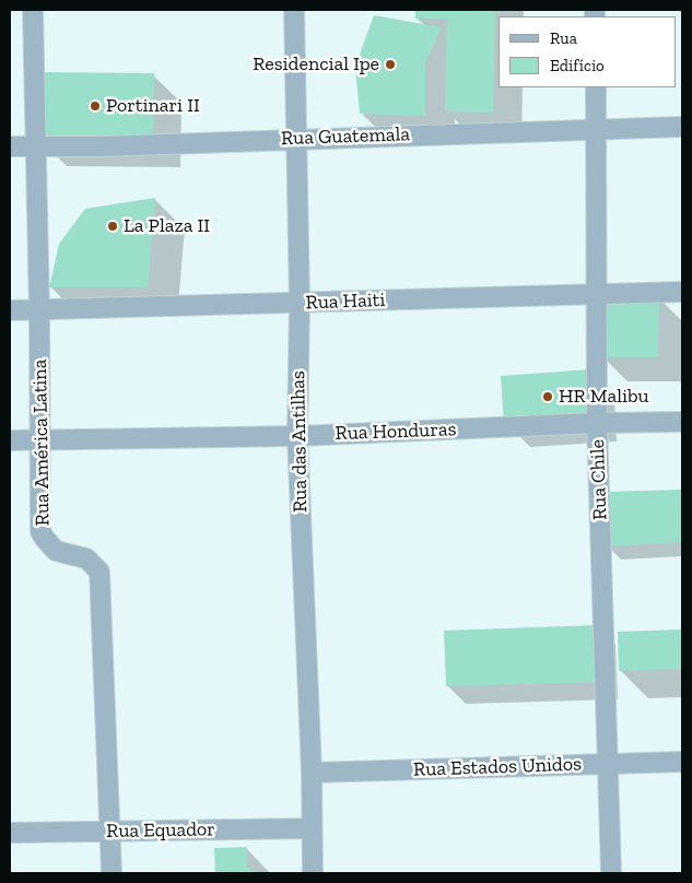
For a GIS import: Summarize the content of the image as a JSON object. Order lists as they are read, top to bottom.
{
  "streets": {
    "street": [
      "Rua Guatemala",
      "Rua Haiti",
      "Rua Honduras",
      "Rua das Antilhas",
      "Rua América Latina",
      "Rua Chile",
      "Rua Estados Unidos",
      "Rua Equador"
    ]
  },
  "crossings": [
    ["Rua Guatemala", "Rua das Antilhas"],
    ["Rua Guatemala", "Rua América Latina"],
    ["Rua Guatemala", "Rua Chile"],
    ["Rua Haiti", "Rua das Antilhas"],
    ["Rua Haiti", "Rua América Latina"],
    ["Rua Haiti", "Rua Chile"],
    ["Rua Honduras", "Rua das Antilhas"],
    ["Rua Honduras", "Rua América Latina"],
    ["Rua Honduras", "Rua Chile"],
    ["Rua das Antilhas", "Rua Estados Unidos"],
    ["Rua das Antilhas", "Rua Equador"],
    ["Rua América Latina", "Rua Equador"],
    ["Rua Chile", "Rua Estados Unidos"]
  ],
  "places": [
    "Residencial Ipe",
    "Portinari II",
    "La Plaza II",
    "HR Malibu"
  ],
  "legend": ["Rua", "Edifício"]
}
